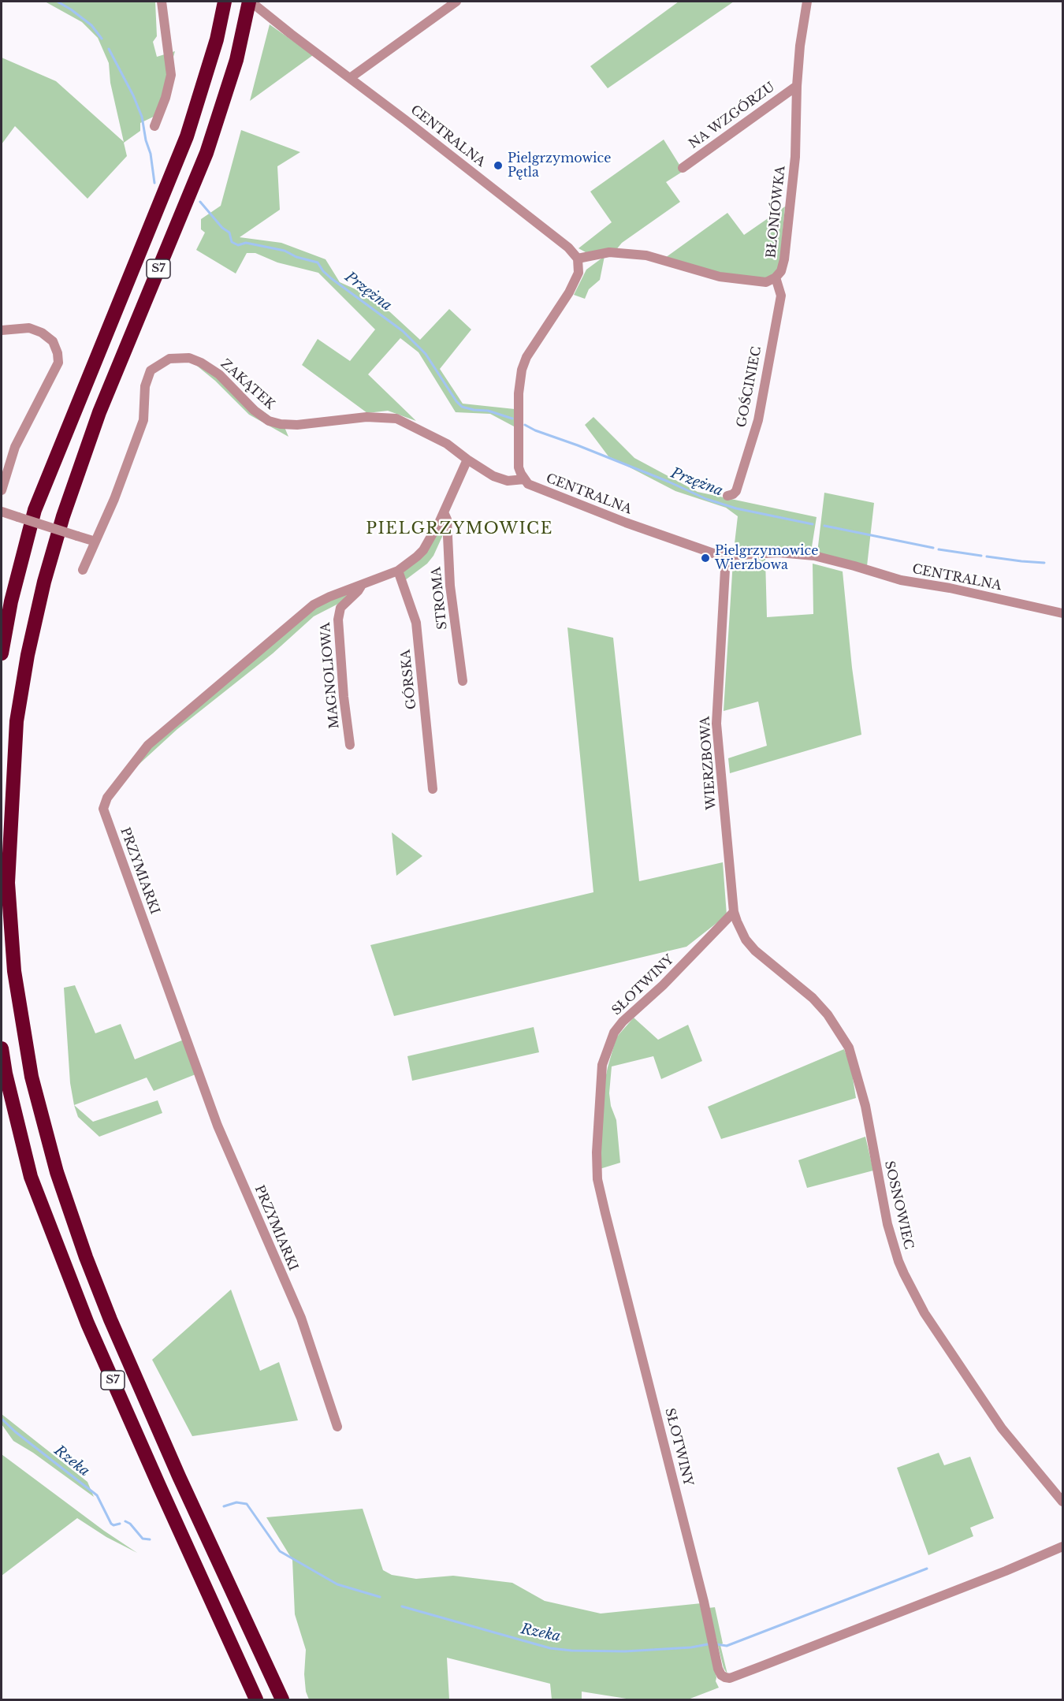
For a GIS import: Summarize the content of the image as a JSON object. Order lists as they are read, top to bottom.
{
  "streets": {
    "highway": ["S7"],
    "street": [
      "NA WZGÓRZU",
      "CENTRALNA",
      "BŁONIÓWKA",
      "ZAKĄTEK",
      "GOŚCINIEC",
      "STROMA",
      "MAGNOLIOWA",
      "GÓRSKA",
      "WIERZBOWA",
      "PRZYMIARKI",
      "SŁOTWINY",
      "SOSNOWIEC"
    ]
  },
  "crossings": [
    ["NA WZGÓRZU", "BŁONIÓWKA"],
    ["CENTRALNA", "BŁONIÓWKA"],
    ["CENTRALNA", "S7"],
    ["CENTRALNA", "ZAKĄTEK"],
    ["CENTRALNA", "WIERZBOWA"],
    ["BŁONIÓWKA", "GOŚCINIEC"],
    ["ZAKĄTEK", "PRZYMIARKI"],
    ["STROMA", "PRZYMIARKI"],
    ["MAGNOLIOWA", "PRZYMIARKI"],
    ["GÓRSKA", "PRZYMIARKI"],
    ["WIERZBOWA", "SŁOTWINY"],
    ["WIERZBOWA", "SOSNOWIEC"],
    ["SŁOTWINY", "SOSNOWIEC"]
  ],
  "districts": ["PIELGRZYMOWICE"],
  "water": ["Przężna", "Rzeka"],
  "places": ["Pielgrzymowice Pętla", "Pielgrzymowice Wierzbowa"]
}
